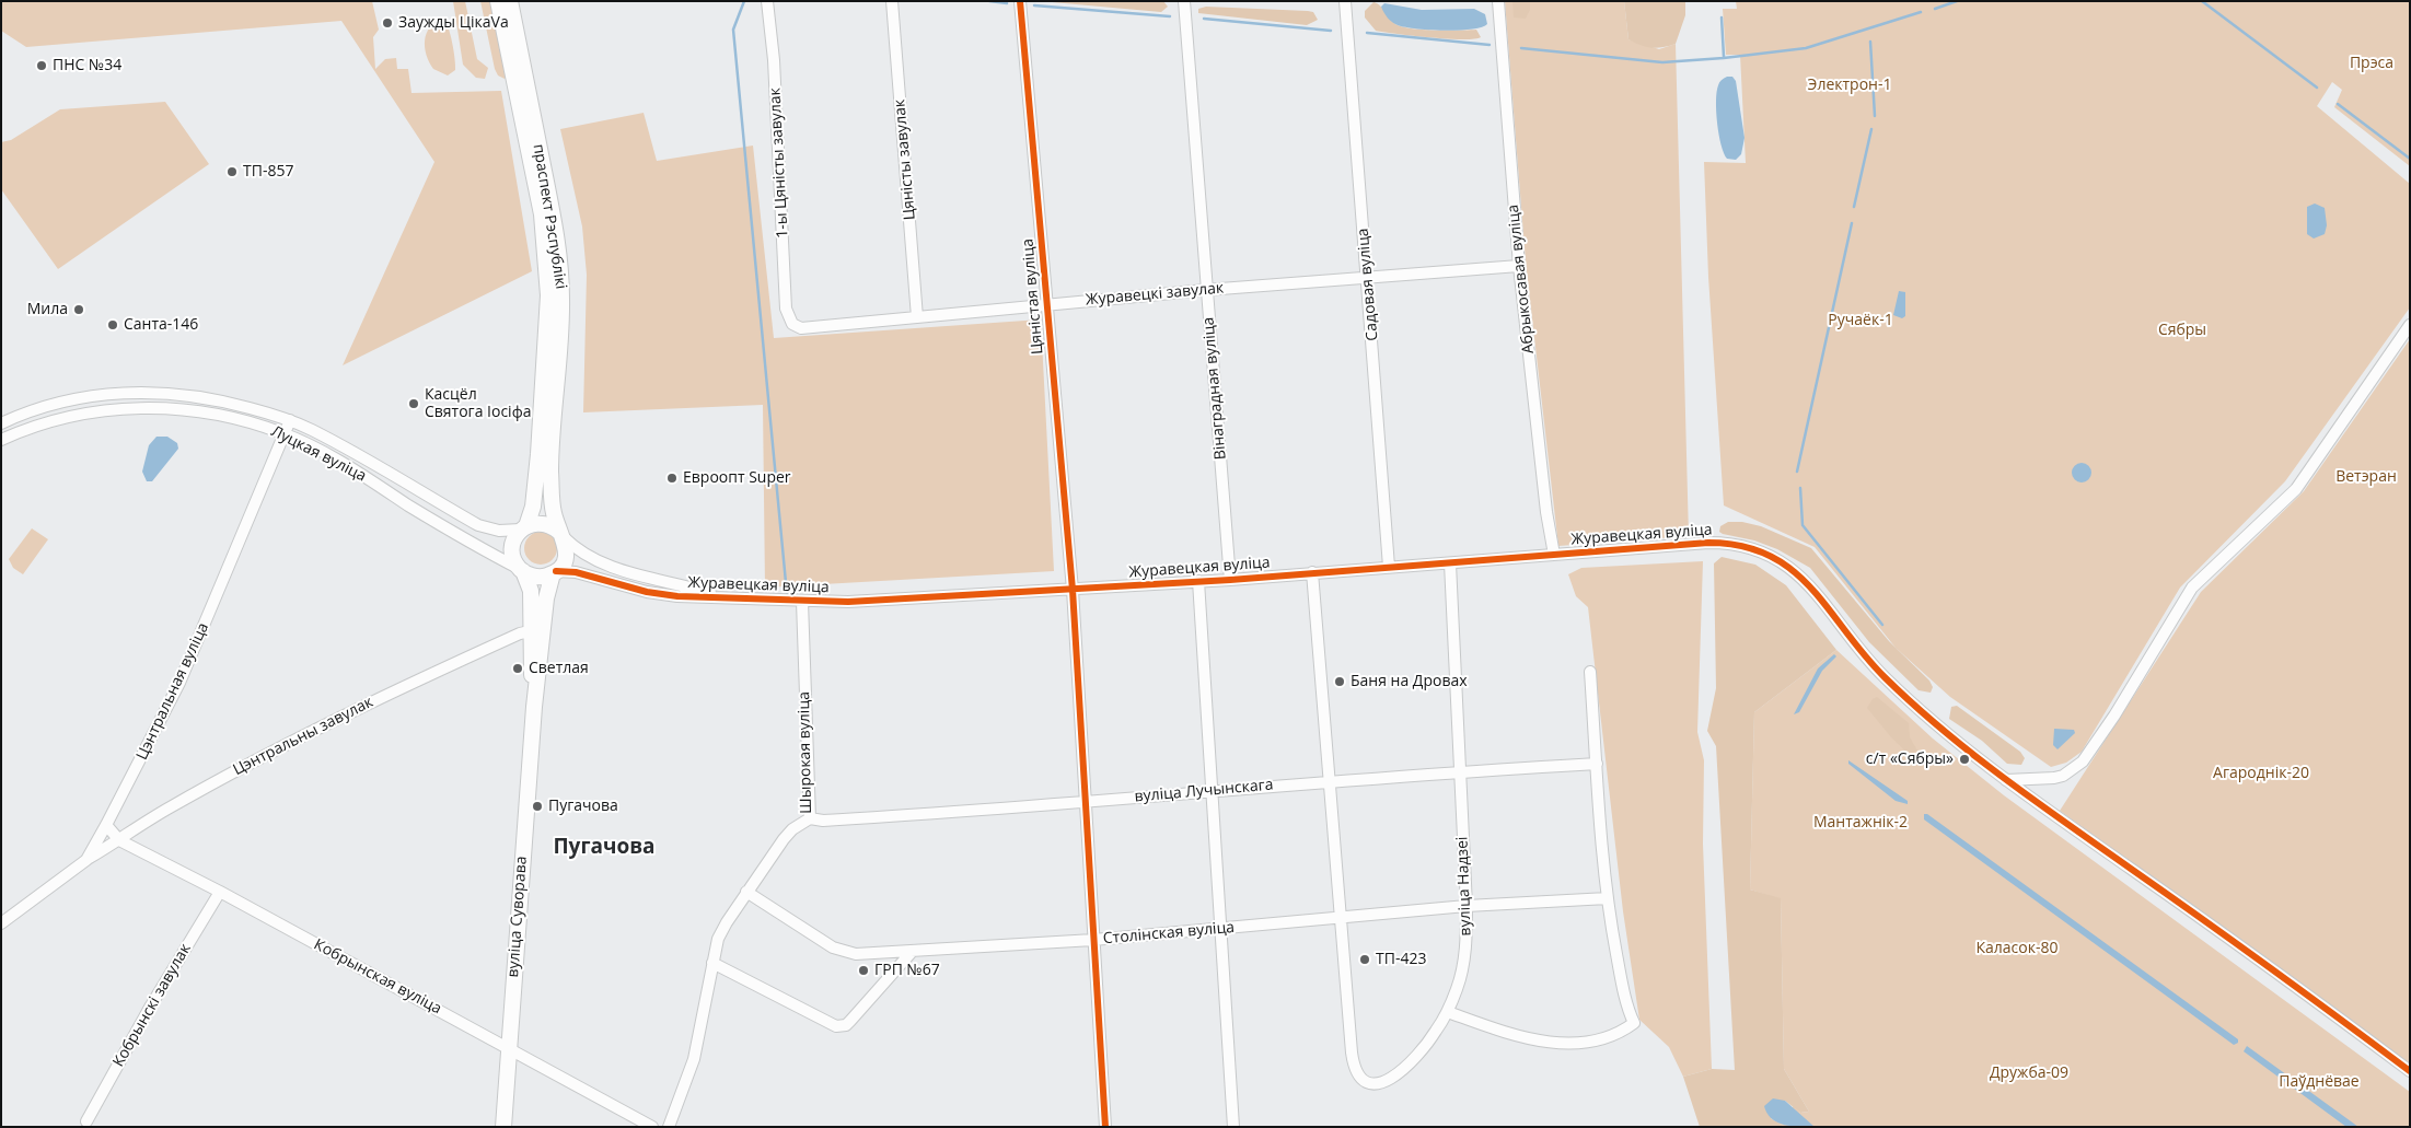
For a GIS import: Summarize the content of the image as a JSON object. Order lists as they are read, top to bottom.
{
  "streets": {
    "main road": ["праспект Рэспублікі", "вуліца Суворава"],
    "street": [
      "Цяністы завулак",
      "1-ы Цяністы завулак",
      "Абрыкосавая вуліца",
      "Садовая вуліца",
      "Журавецкі завулак",
      "Цяністая вуліца",
      "Вінаградная вуліца",
      "Луцкая вуліца",
      "Журавецкая вуліца",
      "Цэнтральная вуліца",
      "Цэнтральны завулак",
      "Шырокая вуліца",
      "вуліца Лучынскага",
      "вуліца Надзеі",
      "Столінская вуліца",
      "Кобрынская вуліца",
      "Кобрынскі завулак"
    ]
  },
  "crossings": [
    ["Цяністы завулак", "Журавецкі завулак"],
    ["1-ы Цяністы завулак", "Журавецкі завулак"],
    ["праспект Рэспублікі", "Луцкая вуліца"],
    ["праспект Рэспублікі", "Журавецкая вуліца"],
    ["праспект Рэспублікі", "вуліца Суворава"],
    ["Абрыкосавая вуліца", "Журавецкі завулак"],
    ["Абрыкосавая вуліца", "Журавецкая вуліца"],
    ["Садовая вуліца", "Журавецкі завулак"],
    ["Садовая вуліца", "Журавецкая вуліца"],
    ["Журавецкі завулак", "Цяністая вуліца"],
    ["Журавецкі завулак", "Вінаградная вуліца"],
    ["Цяністая вуліца", "Журавецкая вуліца"],
    ["Цяністая вуліца", "вуліца Лучынскага"],
    ["Цяністая вуліца", "Столінская вуліца"],
    ["Вінаградная вуліца", "Журавецкая вуліца"],
    ["Луцкая вуліца", "Журавецкая вуліца"],
    ["Луцкая вуліца", "Цэнтральная вуліца"],
    ["Луцкая вуліца", "вуліца Суворава"],
    ["Журавецкая вуліца", "Шырокая вуліца"],
    ["Журавецкая вуліца", "вуліца Надзеі"],
    ["Журавецкая вуліца", "вуліца Суворава"],
    ["Цэнтральная вуліца", "Цэнтральны завулак"],
    ["Цэнтральная вуліца", "Кобрынская вуліца"],
    ["Цэнтральны завулак", "вуліца Суворава"],
    ["Цэнтральны завулак", "Кобрынская вуліца"],
    ["Шырокая вуліца", "вуліца Лучынскага"],
    ["Шырокая вуліца", "Столінская вуліца"],
    ["вуліца Лучынскага", "вуліца Надзеі"],
    ["вуліца Надзеі", "Столінская вуліца"],
    ["вуліца Суворава", "Кобрынская вуліца"],
    ["Кобрынская вуліца", "Кобрынскі завулак"]
  ],
  "districts": ["Пугачова"],
  "parks": [
    "Прэса",
    "Электрон-1",
    "Ручаёк-1",
    "Сябры",
    "Ветэран",
    "Агароднік-20",
    "Мантажнік-2",
    "Каласок-80",
    "Дружба-09",
    "Паўднёвае"
  ],
  "places": [
    "Заужды ЦікаVа",
    "ПНС №34",
    "ТП-857",
    "Мила",
    "Санта-146",
    "Касцёл Святога Іосіфа",
    "Евроопт Super",
    "Светлая",
    "Баня на Дровах",
    "с/т «Сябры»",
    "Пугачова",
    "ТП-423",
    "ГРП №67"
  ]
}
